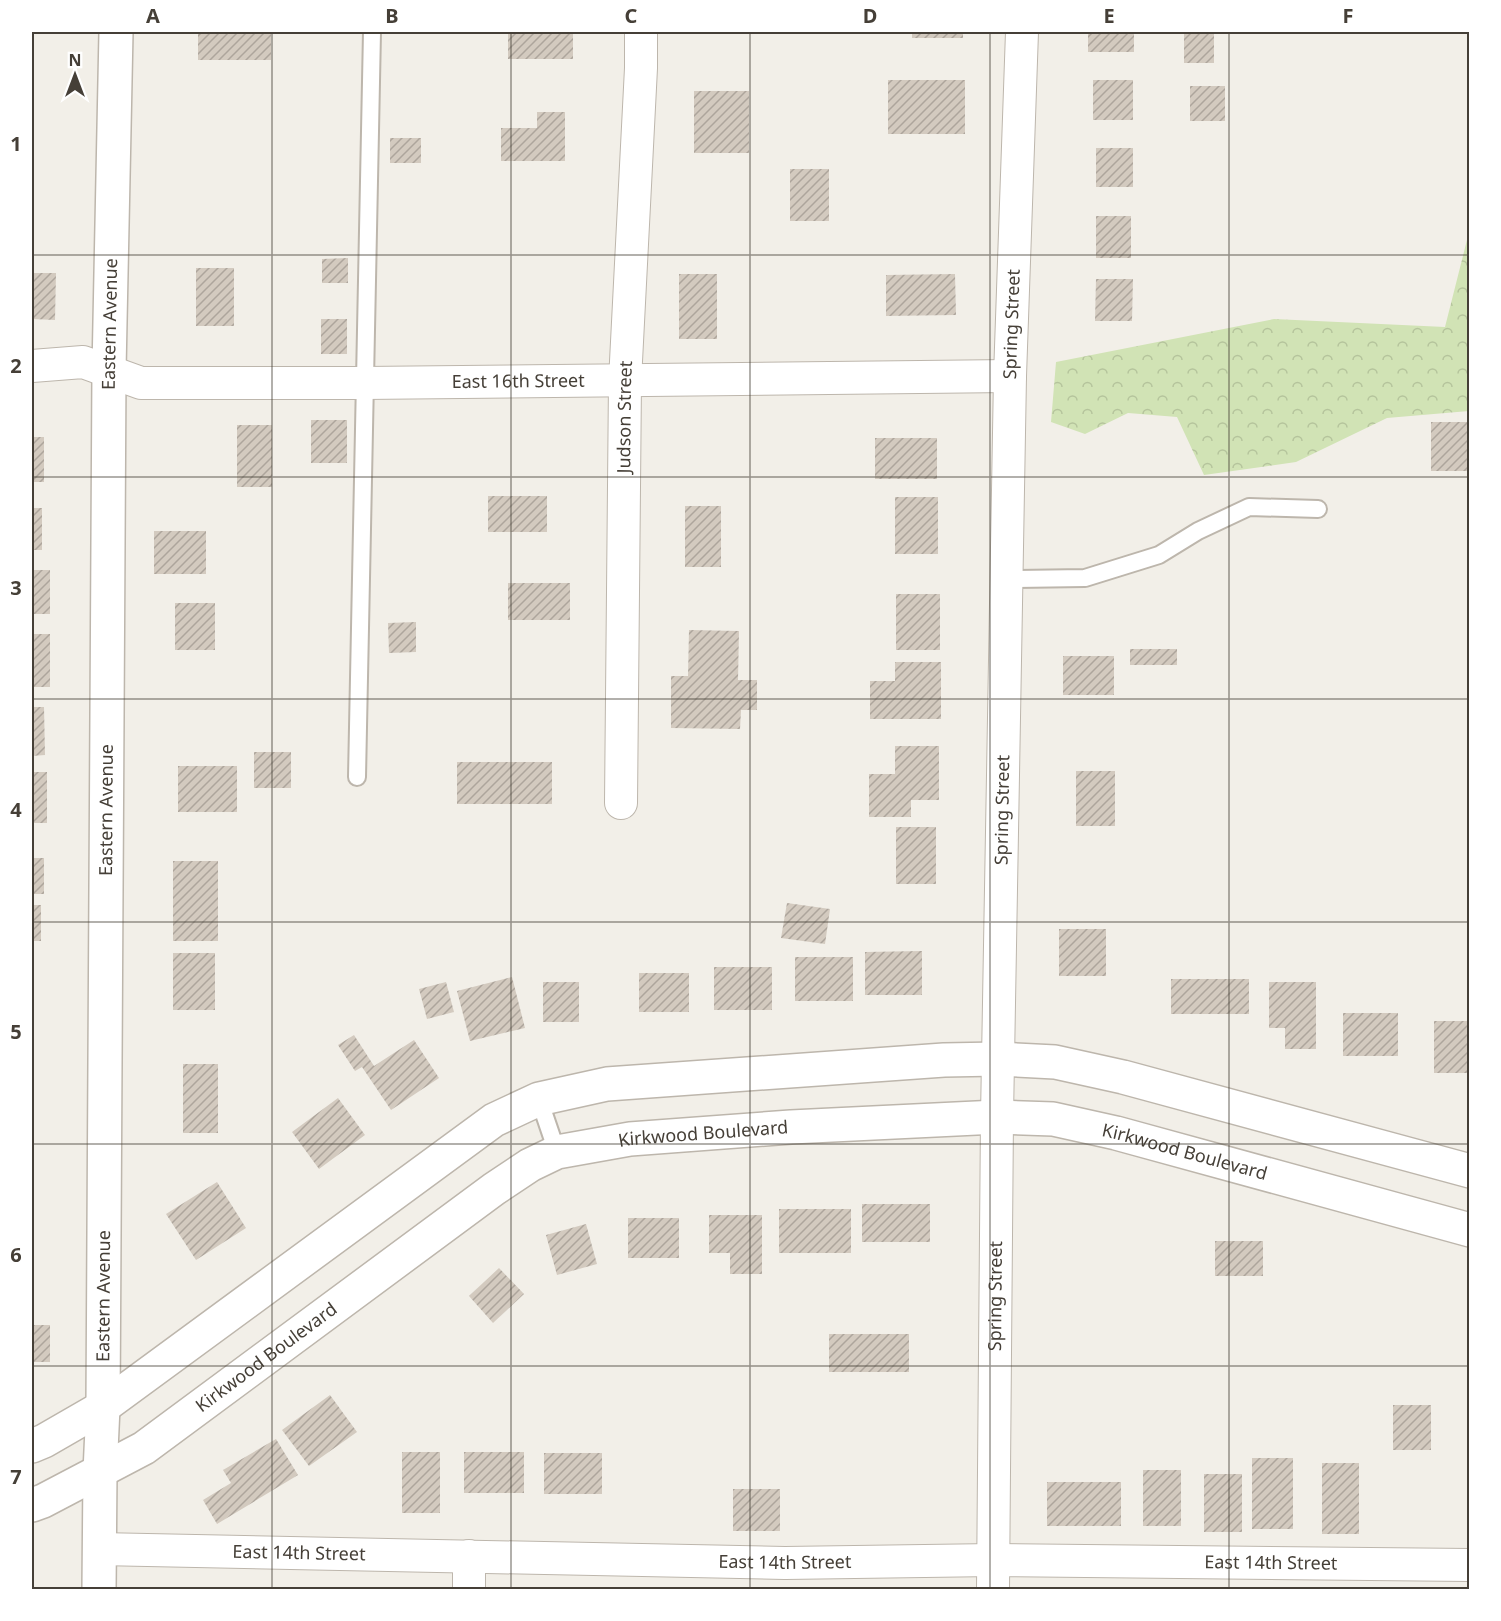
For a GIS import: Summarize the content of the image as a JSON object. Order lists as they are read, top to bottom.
{
  "streets": {
    "street": [
      "Eastern Avenue",
      "Spring Street",
      "East 16th Street",
      "Judson Street",
      "Kirkwood Boulevard",
      "East 14th Street"
    ]
  },
  "crossings": [
    ["Eastern Avenue", "East 16th Street"],
    ["Eastern Avenue", "Kirkwood Boulevard"],
    ["Eastern Avenue", "East 14th Street"],
    ["Spring Street", "East 16th Street"],
    ["Spring Street", "Kirkwood Boulevard"],
    ["Spring Street", "East 14th Street"],
    ["East 16th Street", "Judson Street"]
  ],
  "north": "top",
  "grid": {
    "columns": [
      "A",
      "B",
      "C",
      "D",
      "E",
      "F"
    ],
    "rows": [
      "1",
      "2",
      "3",
      "4",
      "5",
      "6",
      "7"
    ]
  }
}
